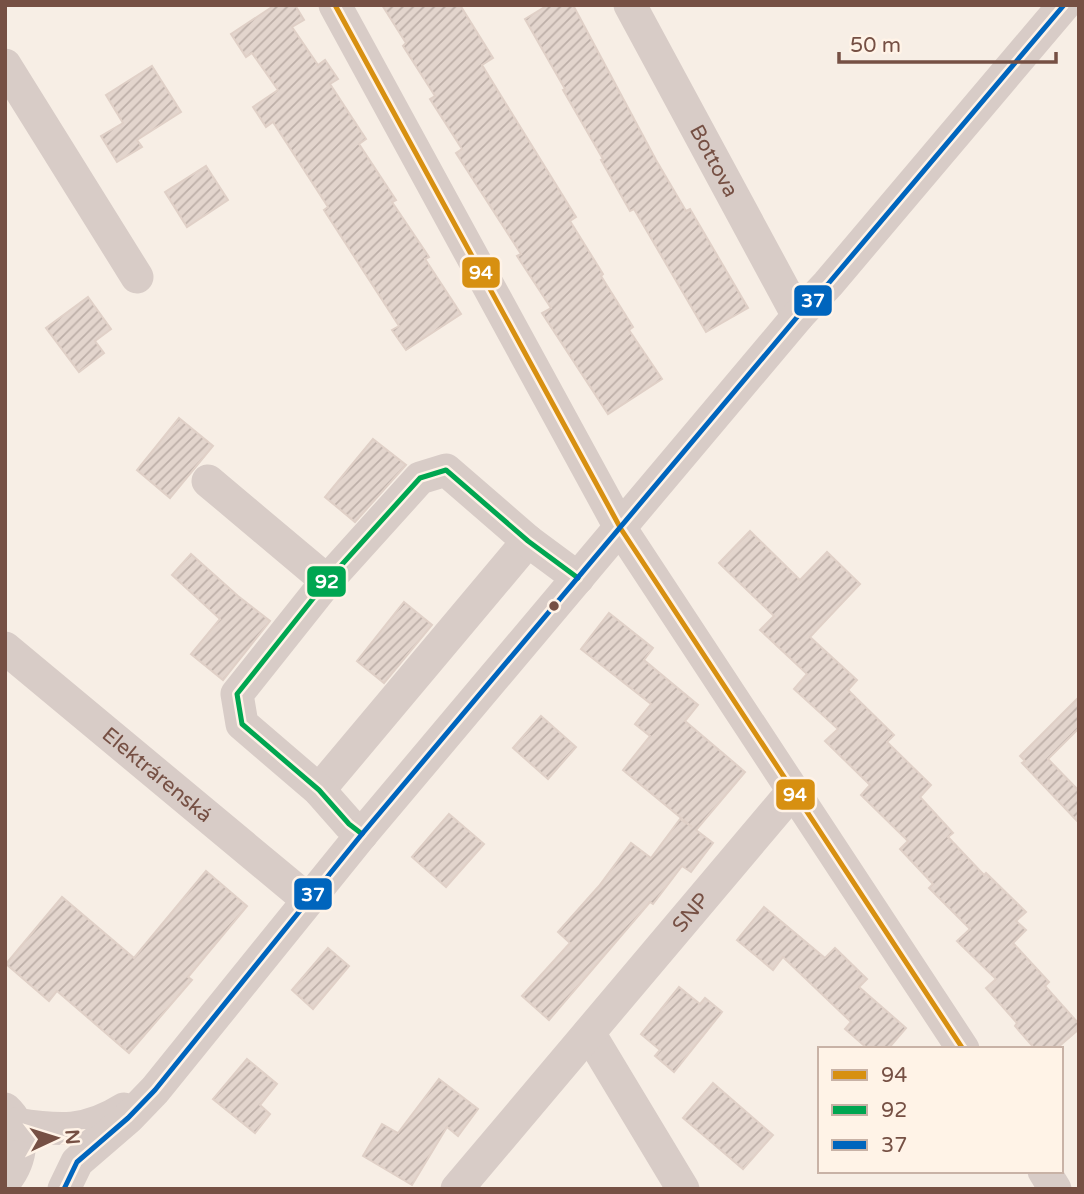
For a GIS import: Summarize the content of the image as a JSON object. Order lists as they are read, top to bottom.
{
  "streets": {
    "street": ["Bottova", "Elektrárenská", "SNP"]
  },
  "lines": ["transit line 94", "transit line 37", "transit line 92"],
  "legend": ["94", "92", "37"],
  "scale_bar": "50 m",
  "north": "right"
}
